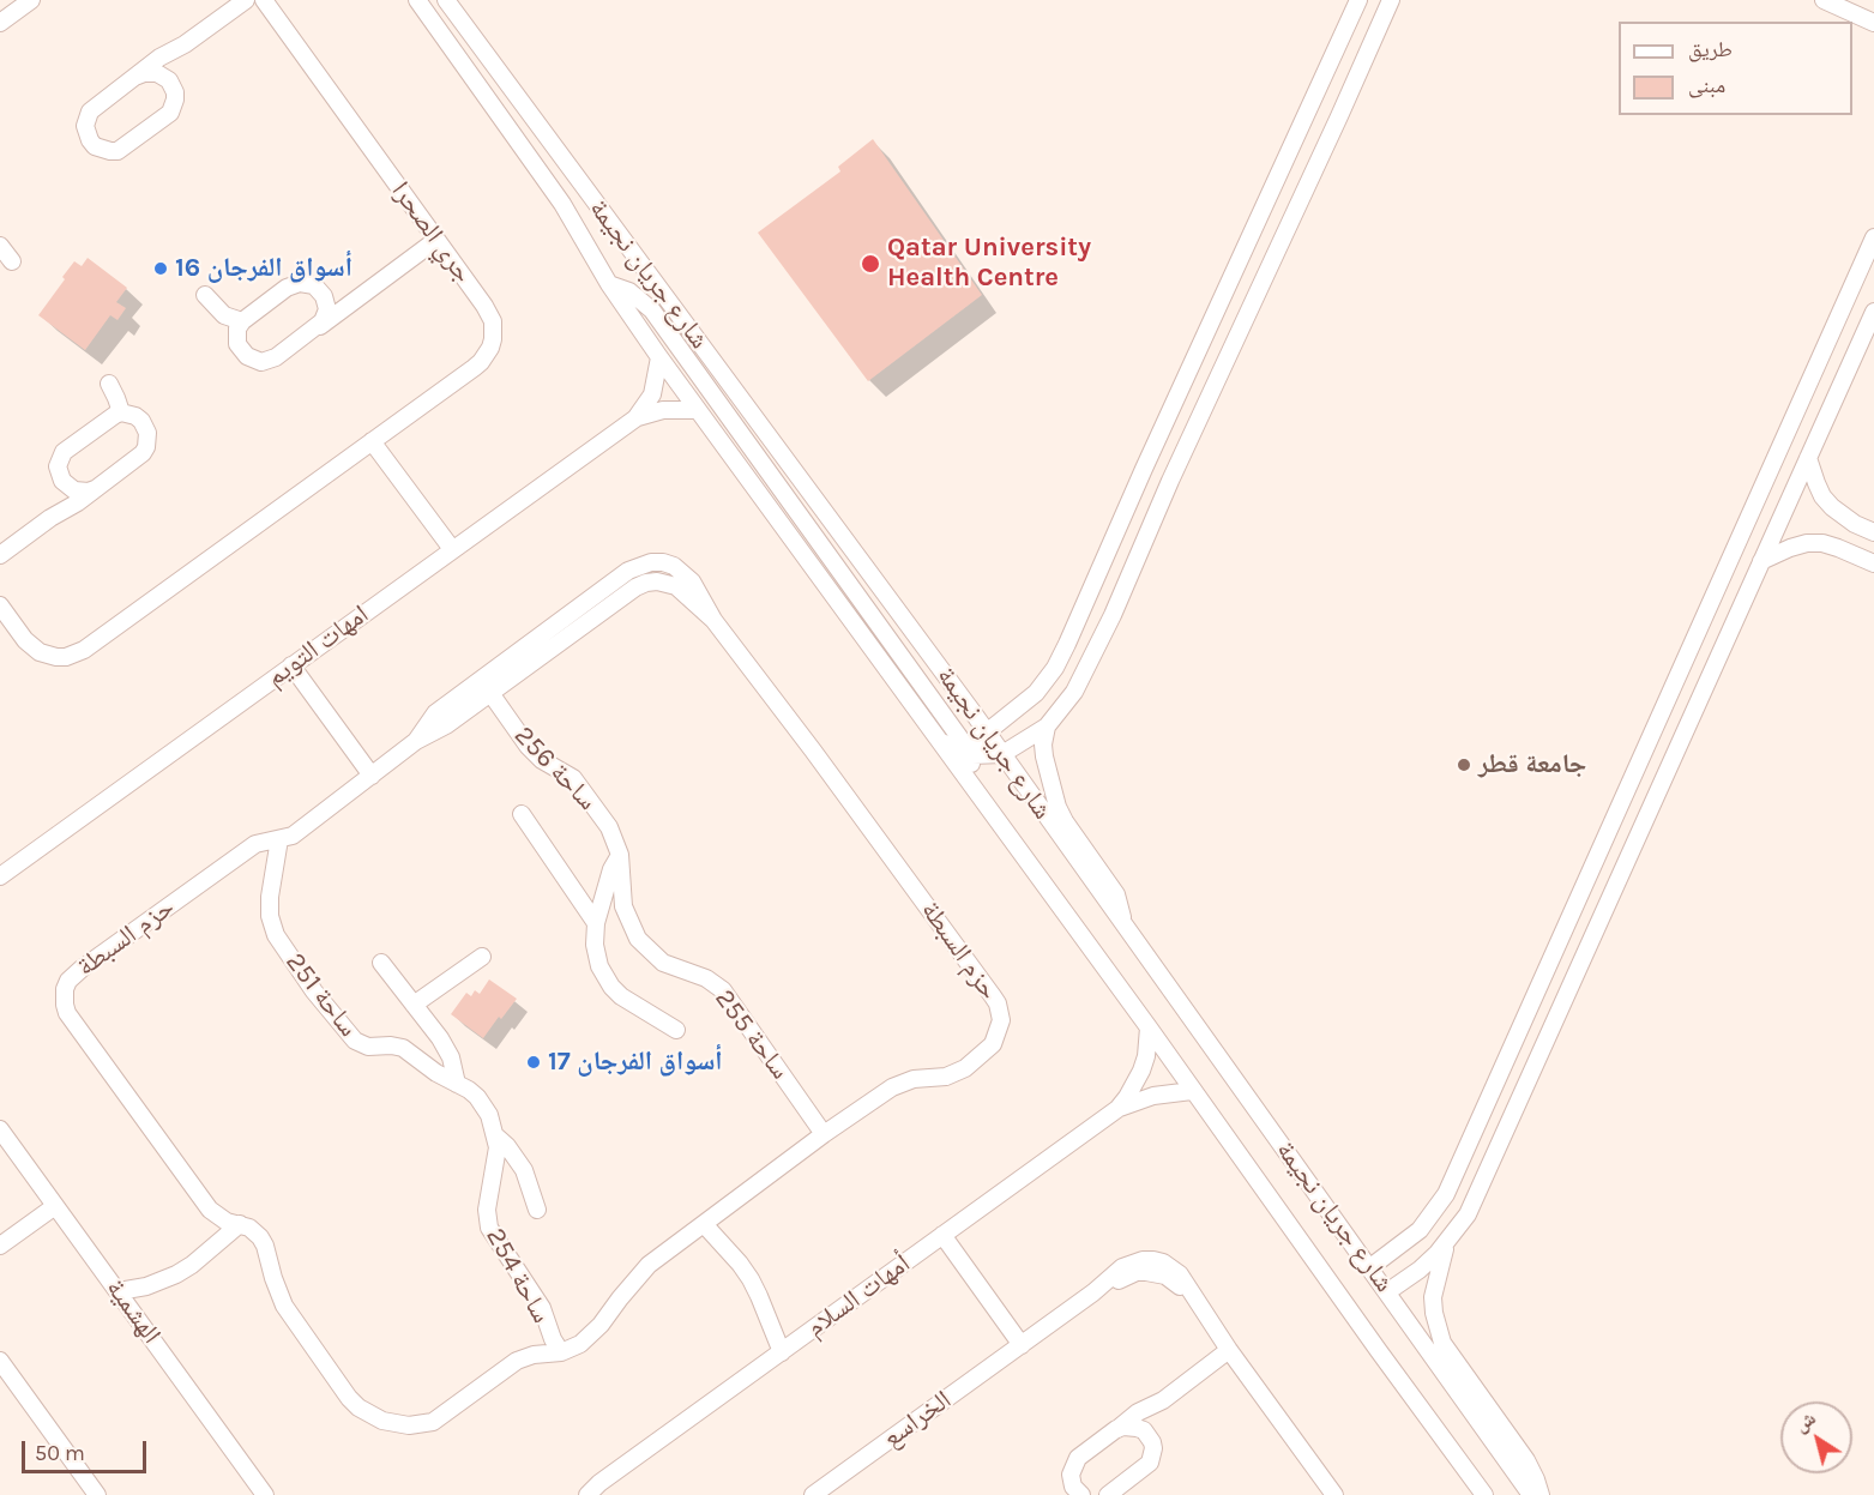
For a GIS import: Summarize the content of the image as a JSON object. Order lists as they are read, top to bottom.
{
  "streets": {
    "street": [
      "جري الصحرا",
      "شارع جريان نجيمة",
      "امهات التويم",
      "ساحة 256",
      "حزم السبطة",
      "ساحة 251",
      "ساحة 255",
      "ساحة 254",
      "أمهات السلام",
      "الهشمية",
      "الخراسع"
    ]
  },
  "crossings": [
    ["شارع جريان نجيمة", "امهات التويم"],
    ["شارع جريان نجيمة", "أمهات السلام"],
    ["ساحة 256", "حزم السبطة"],
    ["ساحة 256", "ساحة 255"],
    ["حزم السبطة", "ساحة 251"],
    ["حزم السبطة", "ساحة 255"],
    ["حزم السبطة", "ساحة 254"],
    ["ساحة 251", "ساحة 254"]
  ],
  "places": [
    "Qatar University Health Centre",
    "أسواق الفرجان 16",
    "جامعة قطر",
    "أسواق الفرجان 17"
  ],
  "legend": ["طريق", "مبنى"],
  "scale_bar": "50 m",
  "north": "top left"
}
